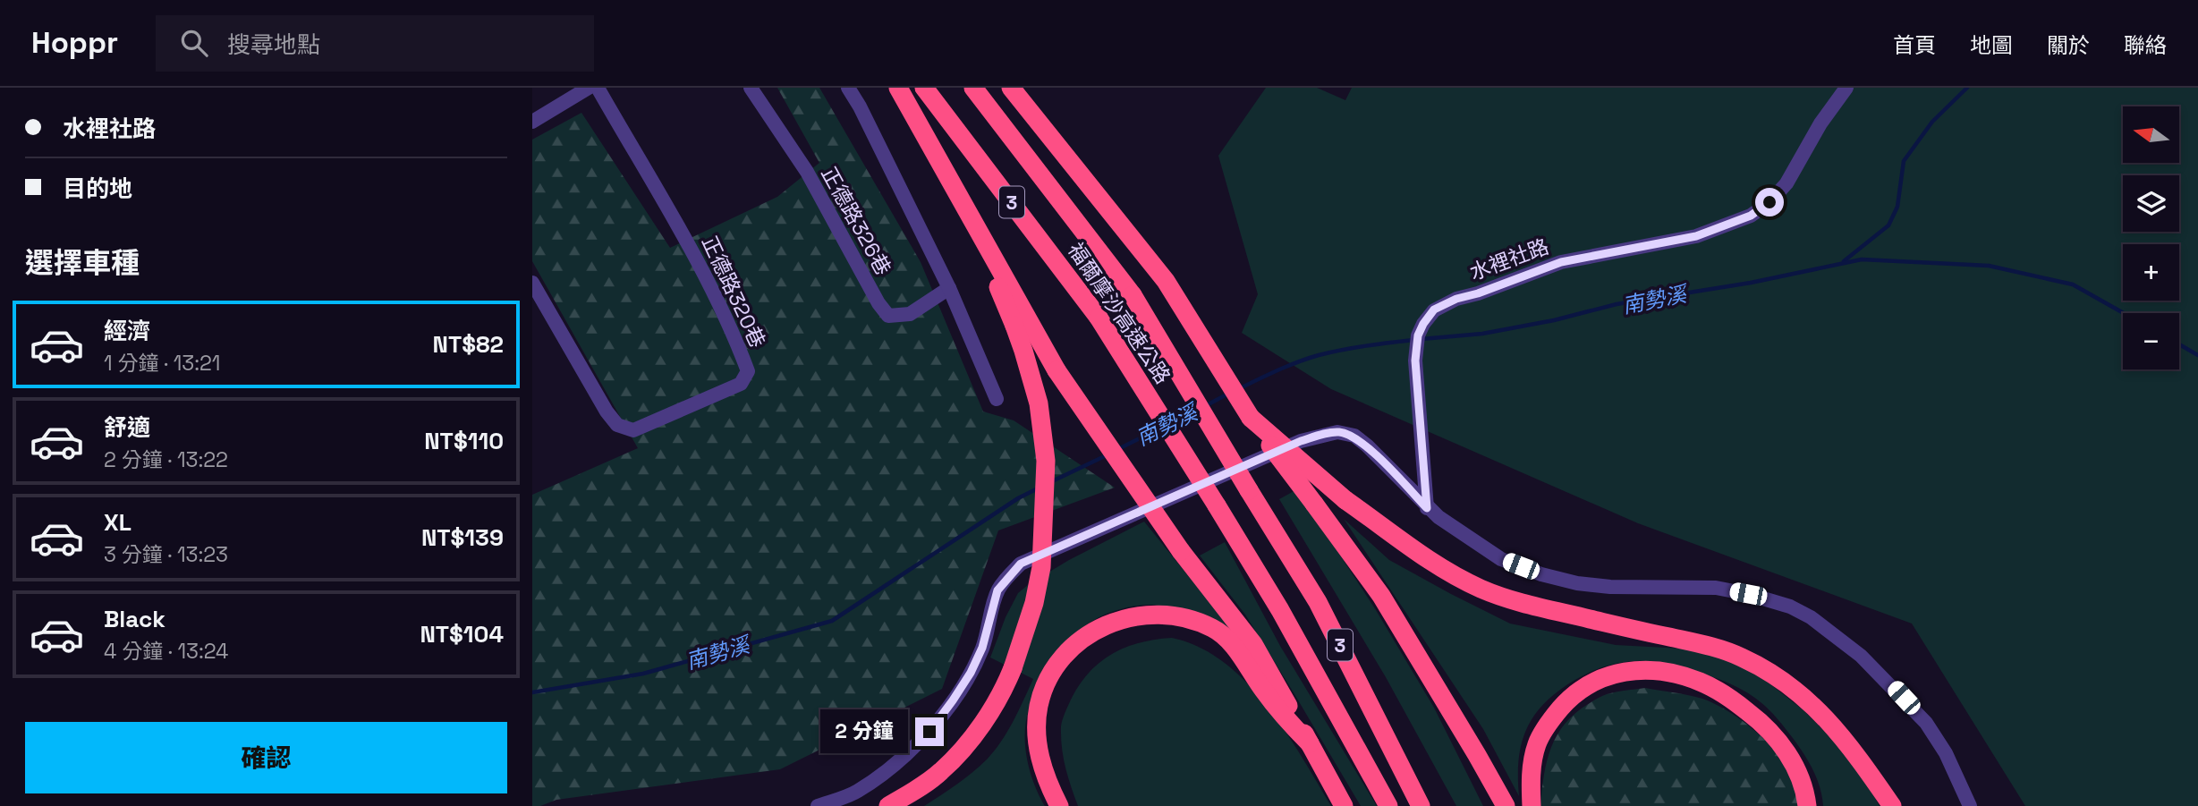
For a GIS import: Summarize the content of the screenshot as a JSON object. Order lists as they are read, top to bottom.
{
  "streets": {
    "highway": ["3", "福爾摩沙高速公路"],
    "street": ["正德路326巷", "水裡社路", "正德路320巷"]
  },
  "water": ["南勢溪"],
  "north": "left",
  "page": {
    "header": "Hoppr",
    "search": "搜尋地點",
    "nav": [
      "首頁",
      "地圖",
      "關於",
      "聯絡"
    ],
    "banner": ["水裡社路", "目的地"],
    "map_buttons": ["+", "−"],
    "heading": "選擇車種",
    "list": [
      {
        "name": "經濟",
        "note": "1 分鐘 · 13:21",
        "value": "NT$82"
      },
      {
        "name": "舒適",
        "note": "2 分鐘 · 13:22",
        "value": "NT$110"
      },
      {
        "name": "XL",
        "note": "3 分鐘 · 13:23",
        "value": "NT$139"
      },
      {
        "name": "Black",
        "note": "4 分鐘 · 13:24",
        "value": "NT$104"
      }
    ],
    "buttons": "確認",
    "bubble": "2 分鐘"
  }
}
